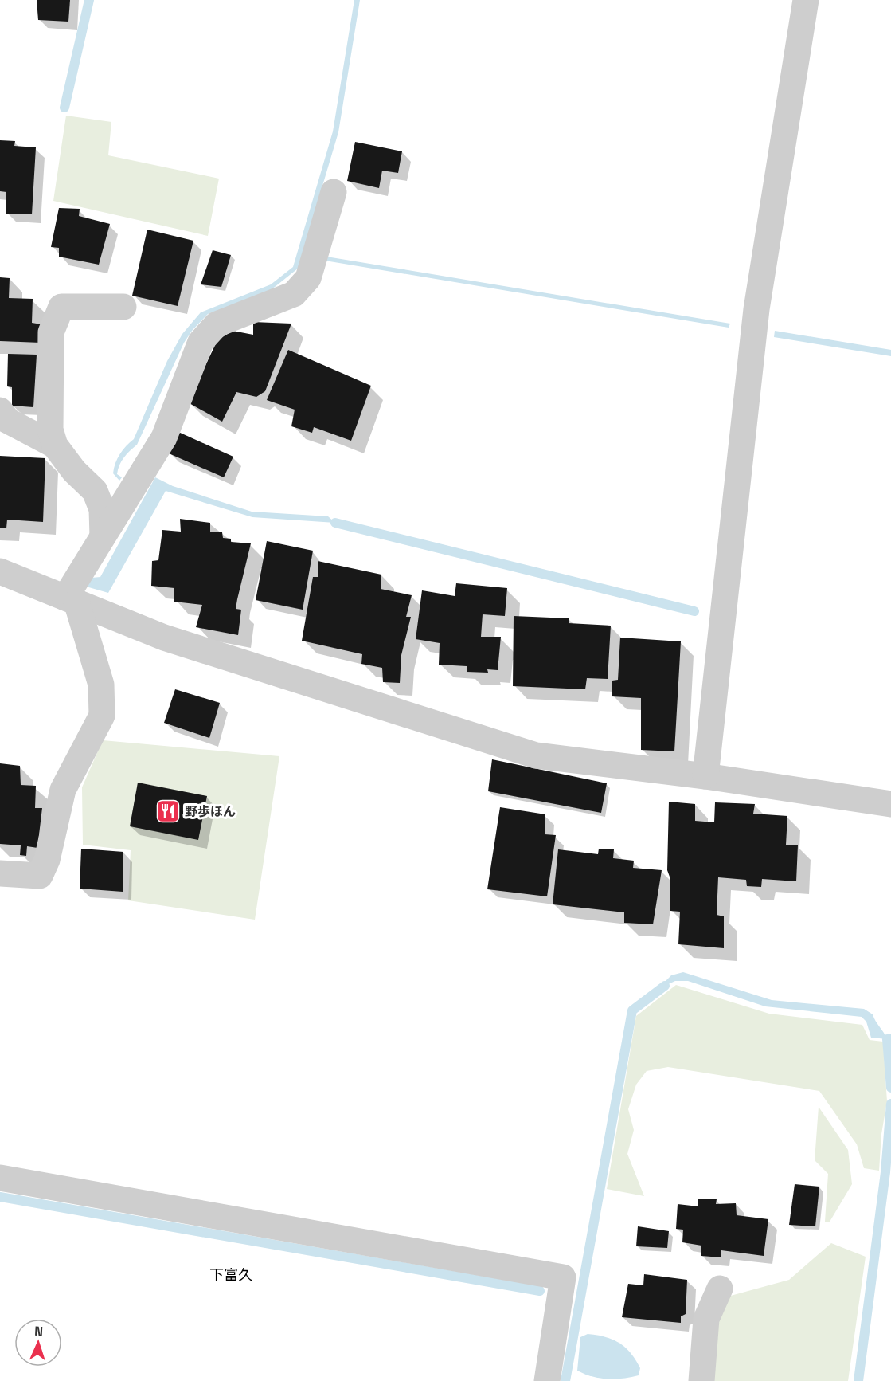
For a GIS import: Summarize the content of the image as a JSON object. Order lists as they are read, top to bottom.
{
  "districts": ["下富久"],
  "places": {
    "restaurant": ["野歩ほん"]
  },
  "north": "top"
}
